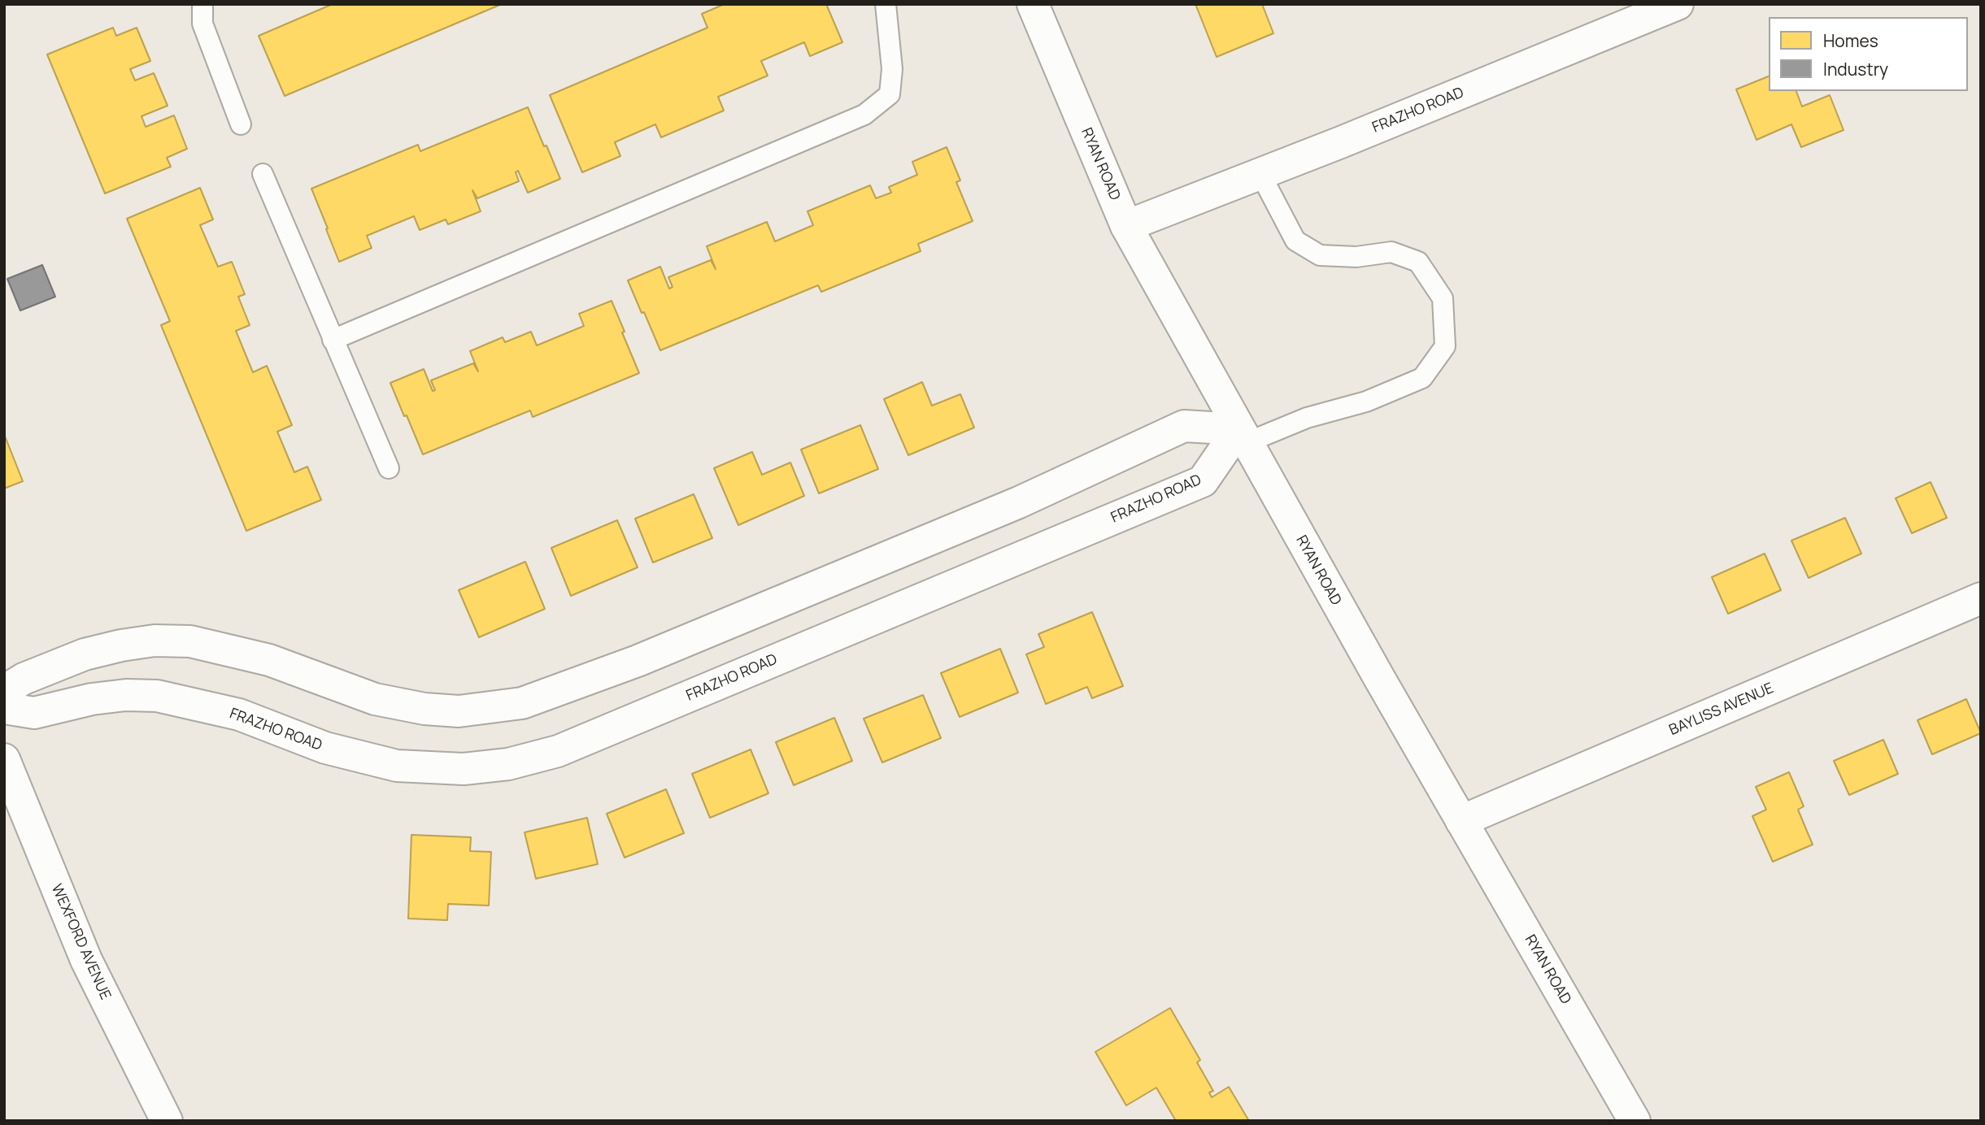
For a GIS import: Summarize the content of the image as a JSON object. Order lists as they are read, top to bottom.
{
  "streets": {
    "street": [
      "FRAZHO ROAD",
      "RYAN ROAD",
      "BAYLISS AVENUE",
      "WEXFORD AVENUE"
    ]
  },
  "crossings": [
    ["FRAZHO ROAD", "RYAN ROAD"],
    ["RYAN ROAD", "BAYLISS AVENUE"]
  ],
  "legend": ["Homes", "Industry"]
}
